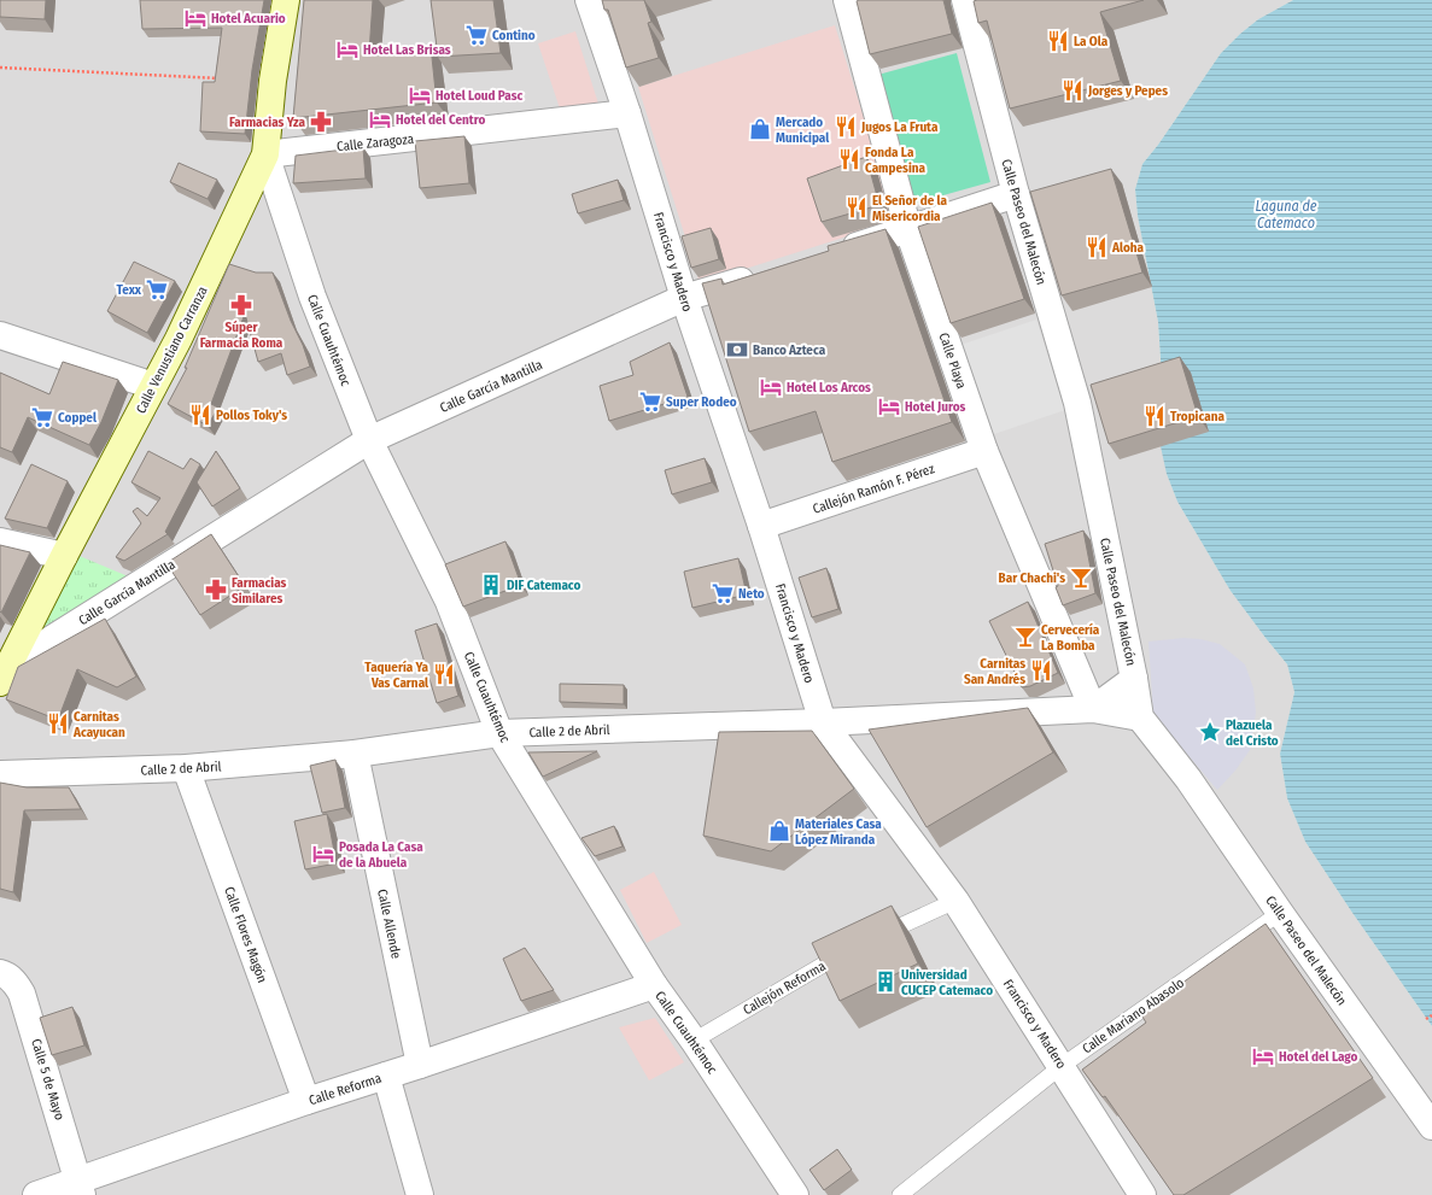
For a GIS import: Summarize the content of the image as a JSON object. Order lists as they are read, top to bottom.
{
  "streets": {
    "street": [
      "Calle Zaragoza",
      "Calle Paseo del Malecón",
      "Francisco y Madero",
      "Calle Cuauhtémoc",
      "Calle Venustiano Carranza",
      "Calle Playa",
      "Calle García Mantilla",
      "Callejón Ramón F. Pérez",
      "Calle 2 de Abril",
      "Calle Allende",
      "Calle Flores Magón",
      "Calle 5 de Mayo",
      "Calle Reforma"
    ],
    "lane": ["Callejón Reforma", "Calle Mariano Abasolo"]
  },
  "crossings": [
    ["Calle Zaragoza", "Francisco y Madero"],
    ["Calle Zaragoza", "Calle Cuauhtémoc"],
    ["Calle Zaragoza", "Calle Venustiano Carranza"],
    ["Calle Paseo del Malecón", "Calle 2 de Abril"],
    ["Calle Paseo del Malecón", "Calle Mariano Abasolo"],
    ["Francisco y Madero", "Calle García Mantilla"],
    ["Francisco y Madero", "Callejón Ramón F. Pérez"],
    ["Francisco y Madero", "Calle 2 de Abril"],
    ["Francisco y Madero", "Calle Mariano Abasolo"],
    ["Calle Cuauhtémoc", "Calle Venustiano Carranza"],
    ["Calle Cuauhtémoc", "Calle García Mantilla"],
    ["Calle Cuauhtémoc", "Calle 2 de Abril"],
    ["Calle Cuauhtémoc", "Callejón Reforma"],
    ["Calle Cuauhtémoc", "Calle Reforma"],
    ["Calle Venustiano Carranza", "Calle García Mantilla"],
    ["Calle Playa", "Callejón Ramón F. Pérez"],
    ["Calle Playa", "Calle 2 de Abril"],
    ["Calle 2 de Abril", "Calle Allende"],
    ["Calle 2 de Abril", "Calle Flores Magón"],
    ["Calle Allende", "Calle Reforma"],
    ["Calle Flores Magón", "Calle Reforma"],
    ["Calle 5 de Mayo", "Calle Reforma"]
  ],
  "water": ["Laguna de Catemaco"],
  "places": {
    "hotel": [
      "Hotel Acuario",
      "Hotel Las Brisas",
      "Hotel Loud Pasc",
      "Hotel del Centro",
      "Hotel Los Arcos",
      "Hotel Juros",
      "Posada La Casa de la Abuela",
      "Hotel del Lago"
    ],
    "supermarket": [
      "Contino",
      "Texx",
      "Super Rodeo",
      "Coppel",
      "Neto"
    ],
    "restaurant": [
      "La Ola",
      "Jorges y Pepes",
      "Jugos La Fruta",
      "Fonda La Campesina",
      "El Señor de la Misericordia",
      "Aloha",
      "Pollos Toky's",
      "Tropicana",
      "Carnitas San Andrés",
      "Taquería Ya Vas Carnal",
      "Carnitas Acayucan"
    ],
    "pharmacy": ["Farmacias Yza", "Súper Farmacia Roma", "Farmacias Similares"],
    "shop": ["Mercado Municipal", "Materiales Casa López Miranda"],
    "bank": ["Banco Azteca"],
    "bar": ["Bar Chachi's", "Cervecería La Bomba"],
    "building": ["DIF Catemaco", "Universidad CUCEP Catemaco"],
    "place": ["Plazuela del Cristo"]
  }
}
